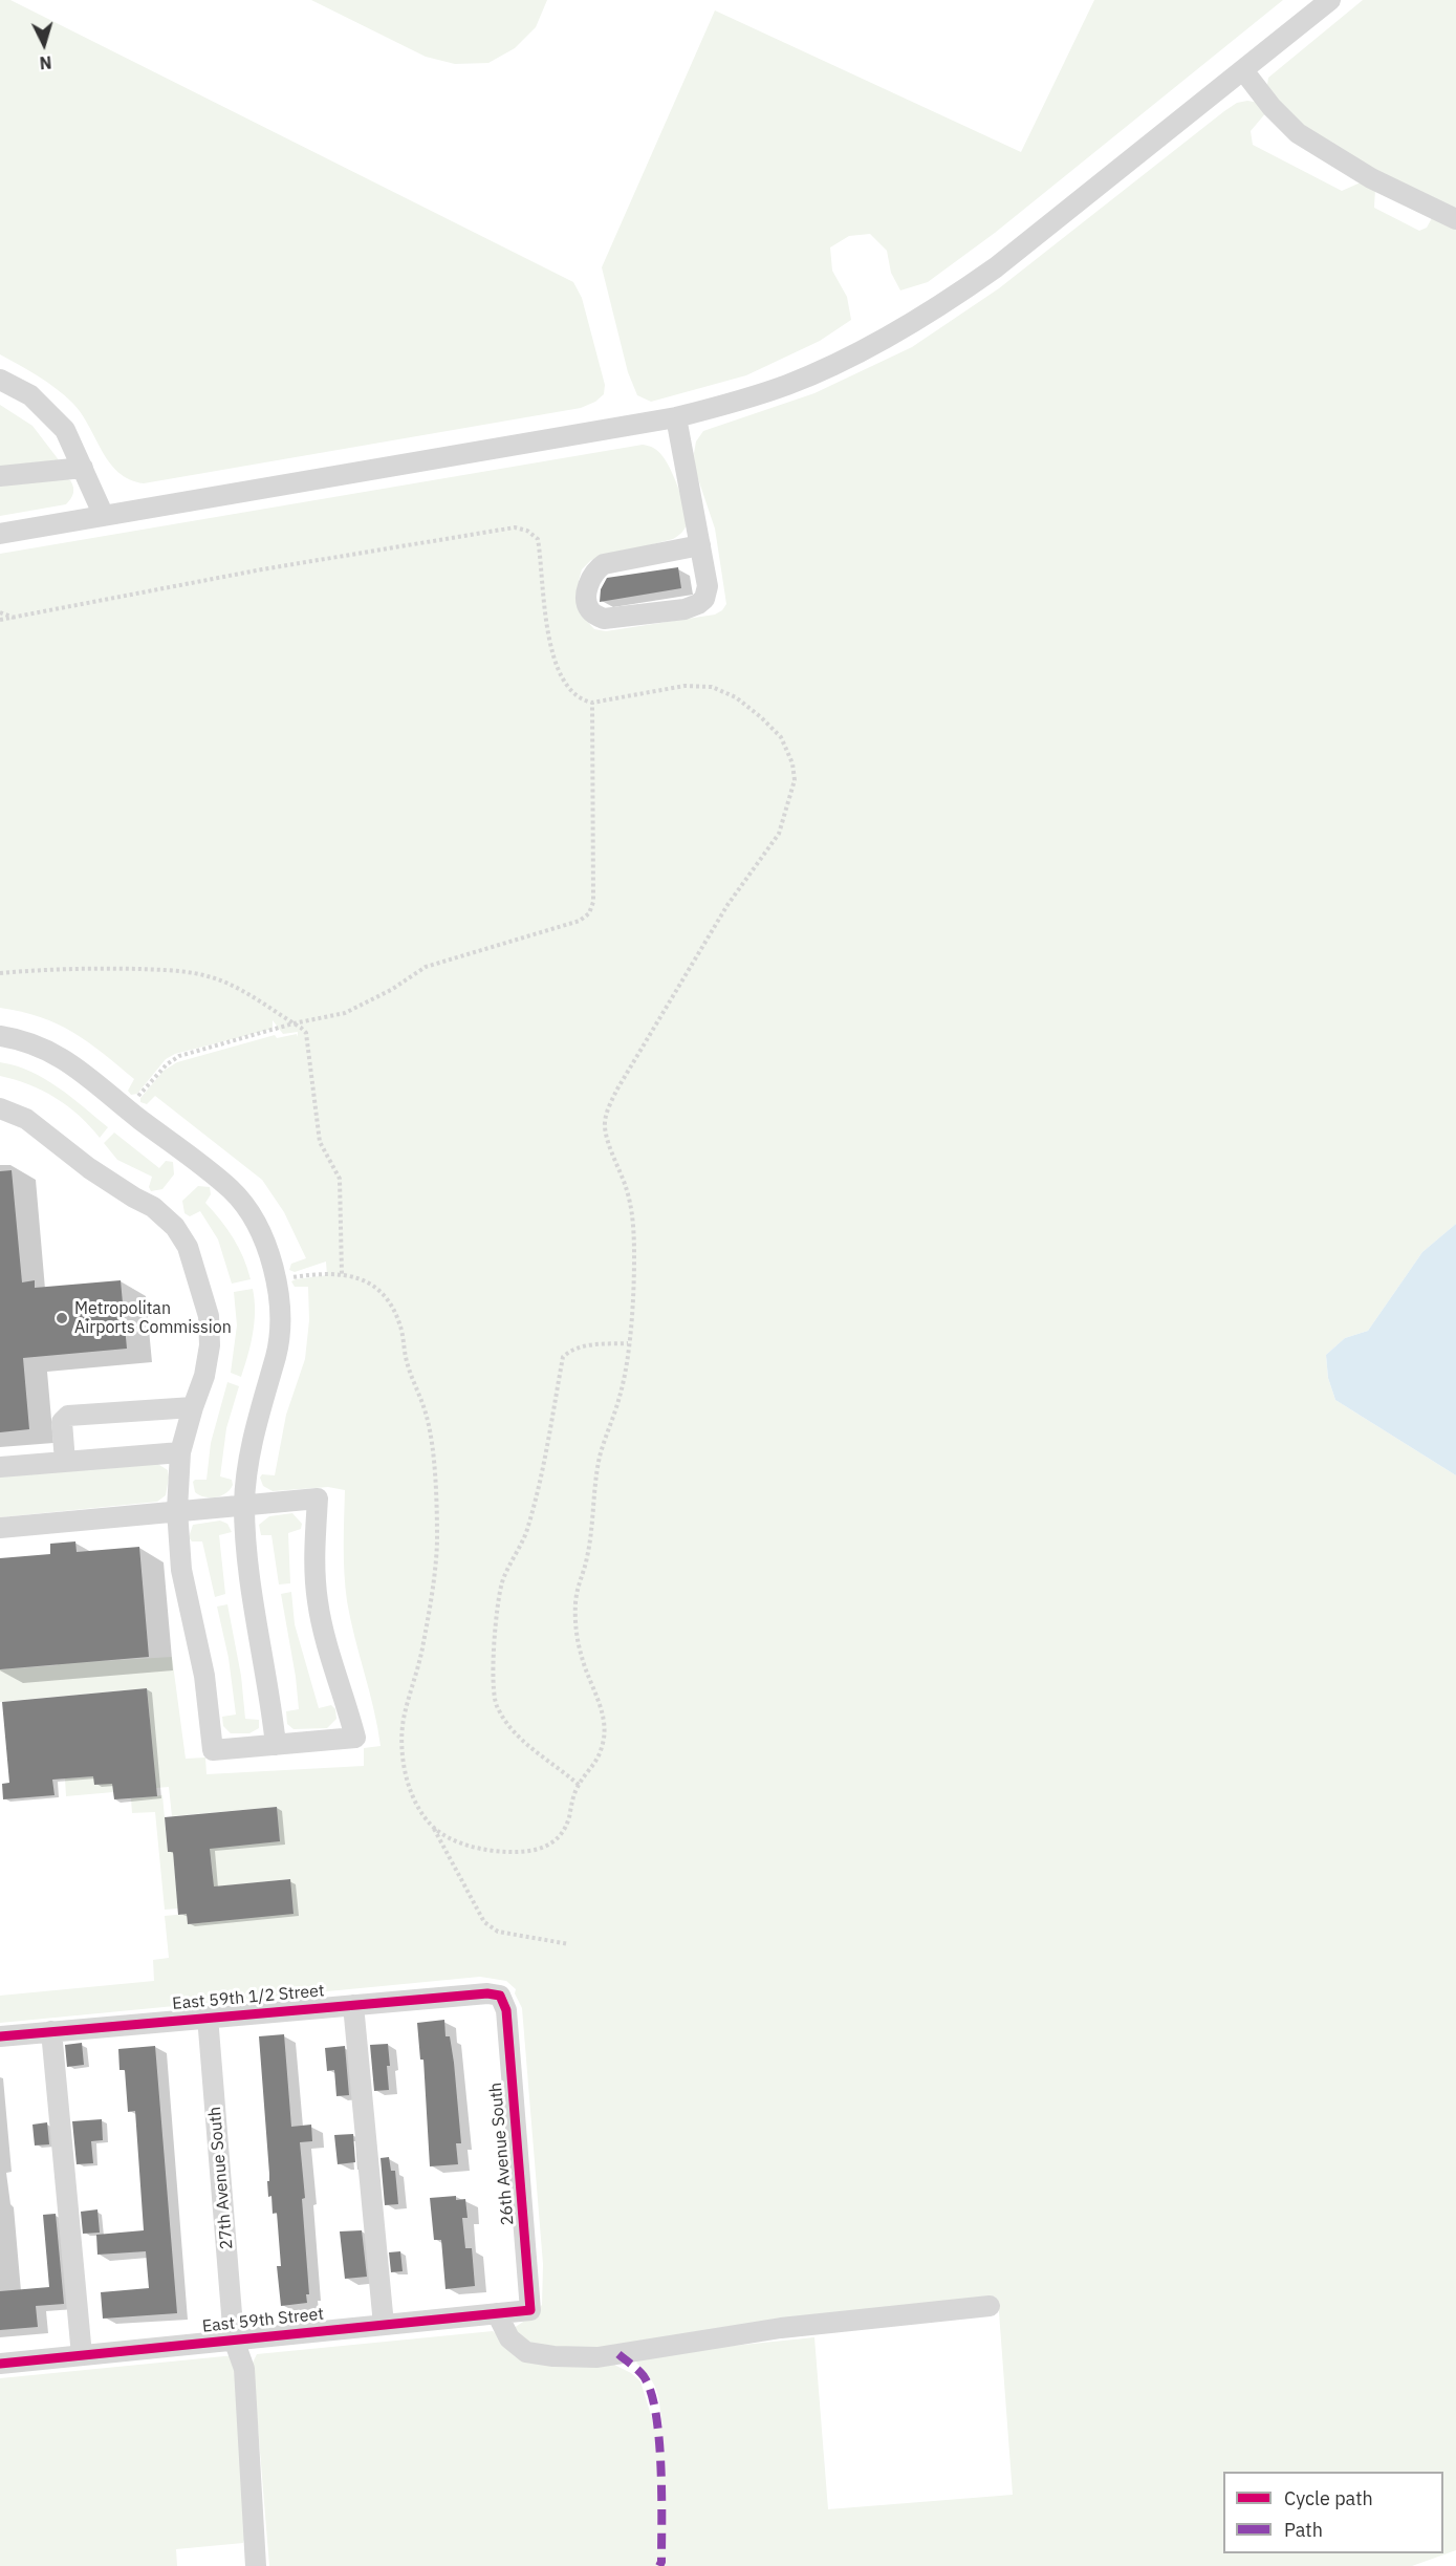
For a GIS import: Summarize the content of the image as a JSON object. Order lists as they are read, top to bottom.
{
  "streets": {
    "street": [
      "East 59th 1/2 Street",
      "26th Avenue South",
      "27th Avenue South",
      "East 59th Street"
    ]
  },
  "crossings": [
    ["East 59th 1/2 Street", "26th Avenue South"],
    ["East 59th 1/2 Street", "27th Avenue South"],
    ["26th Avenue South", "East 59th Street"],
    ["27th Avenue South", "East 59th Street"]
  ],
  "places": ["Metropolitan Airports Commission"],
  "legend": ["Cycle path", "Path"],
  "north": "bottom"
}
